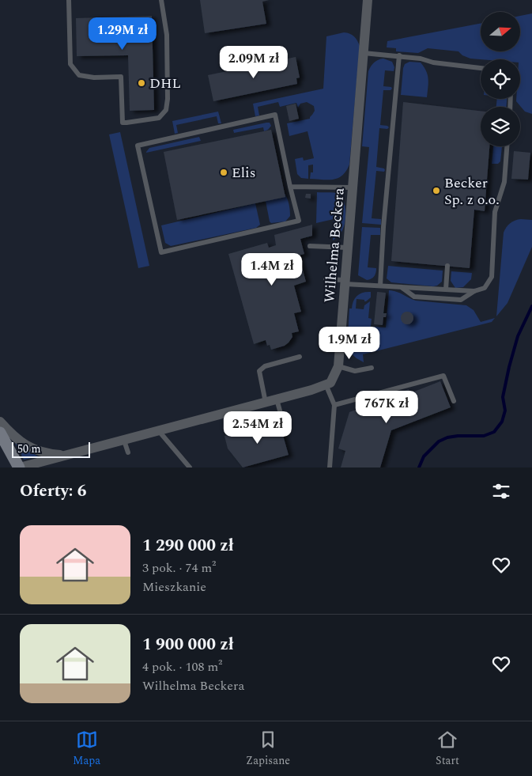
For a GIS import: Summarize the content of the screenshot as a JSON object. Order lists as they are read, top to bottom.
{
  "streets": {
    "street": ["Wilhelma Beckera"]
  },
  "places": ["DHL", "Elis", "Becker Sp. z o.o."],
  "scale_bar": "50 m",
  "north": "right",
  "page": {
    "price": [
      "1.29M zł",
      "2.09M zł",
      "1.4M zł",
      "1.9M zł",
      "767K zł",
      "2.54M zł"
    ],
    "scale": "50 m",
    "heading": "Oferty: 6",
    "list": [
      {
        "name": "1 290 000 zł",
        "note": "3 pok. · 74 m² · Mieszkanie"
      },
      {
        "name": "1 900 000 zł",
        "note": "4 pok. · 108 m² · Wilhelma Beckera"
      }
    ],
    "tabs": ["Mapa", "Zapisane", "Start"]
  }
}
